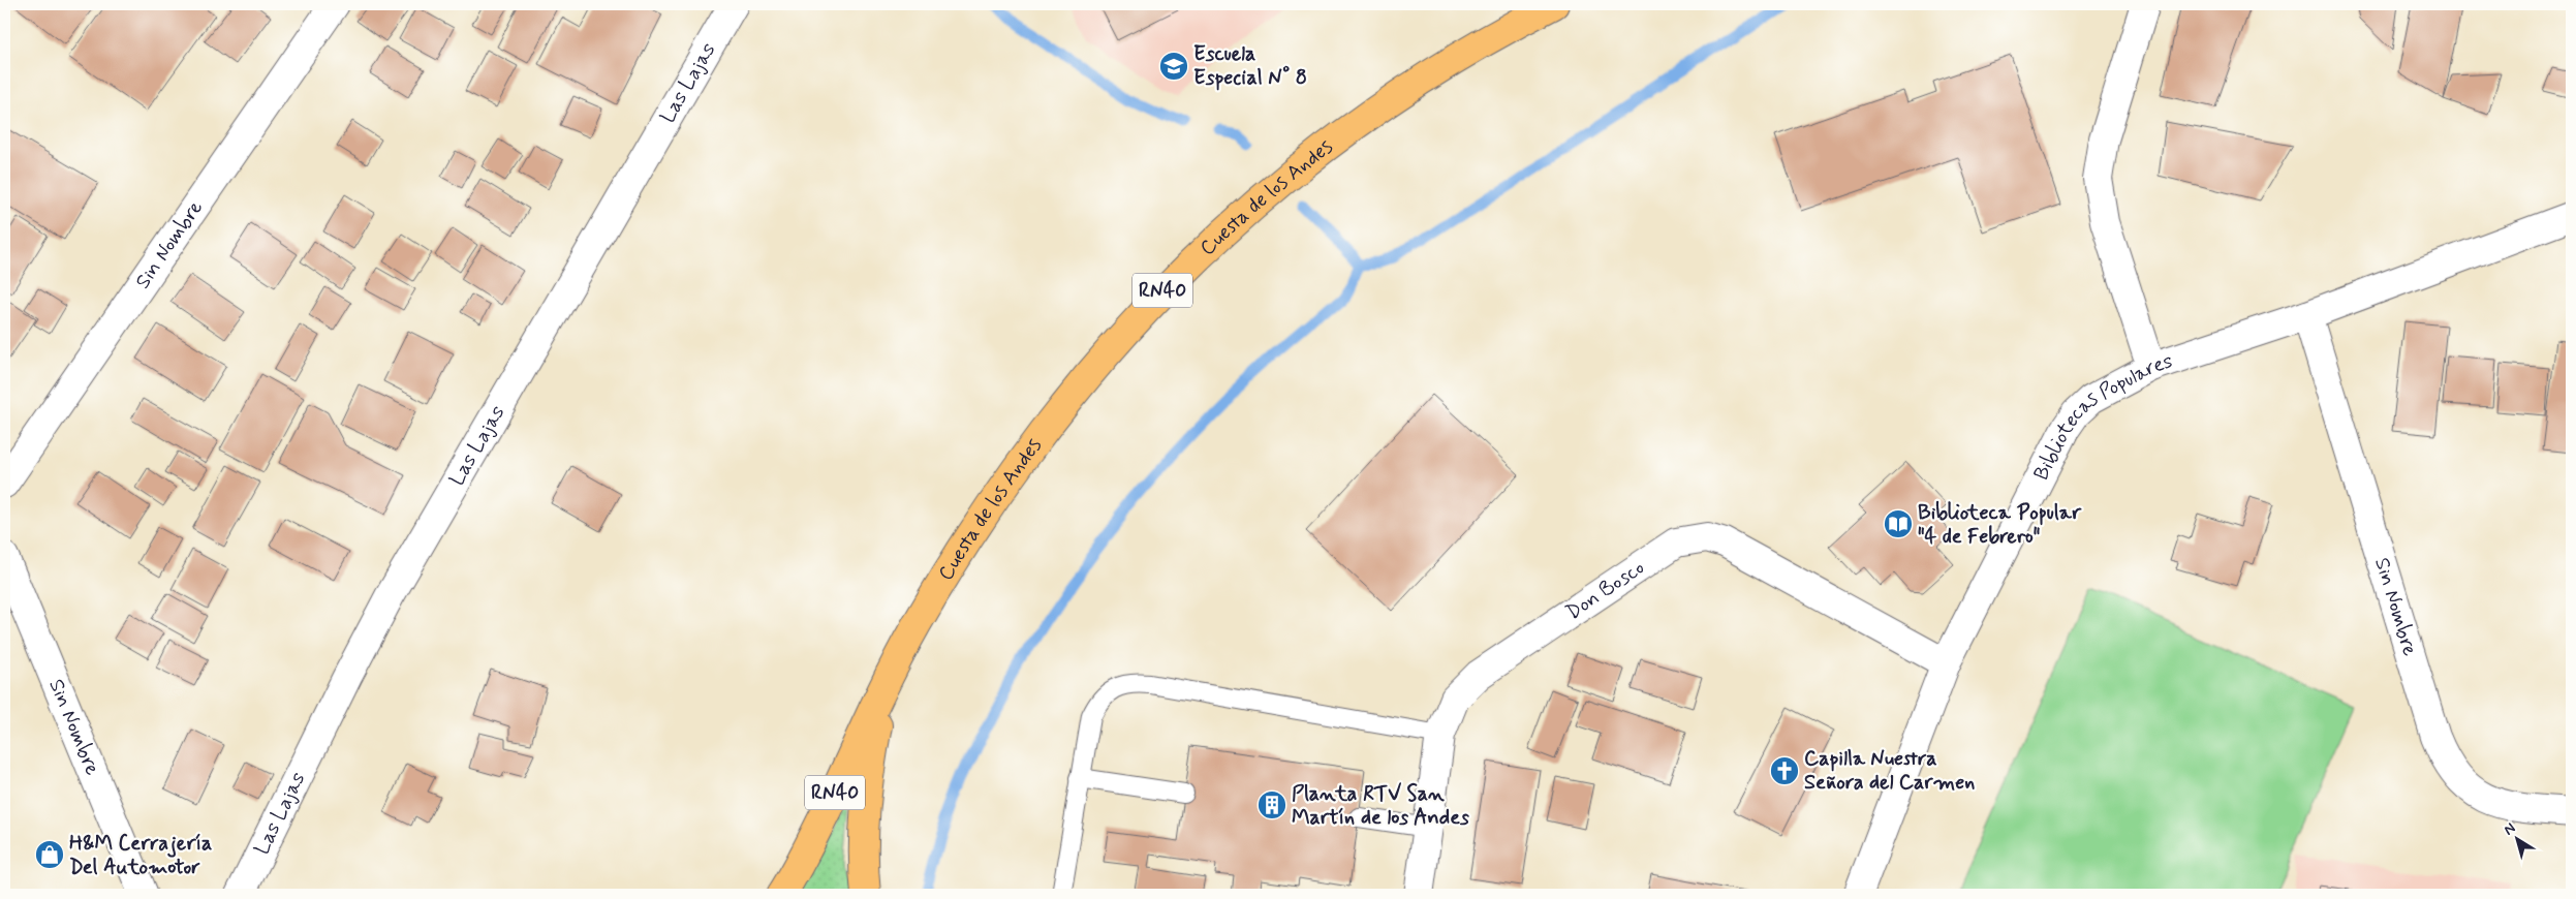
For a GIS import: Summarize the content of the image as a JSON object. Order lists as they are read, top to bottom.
{
  "streets": {
    "main road": ["Cuesta de los Andes", "RN40"],
    "street": [
      "Las Lajas",
      "Sin Nombre",
      "Bibliotecas Populares",
      "Don Bosco"
    ]
  },
  "crossings": [
    ["Sin Nombre", "Bibliotecas Populares"],
    ["Bibliotecas Populares", "Don Bosco"]
  ],
  "places": {
    "school or university": ["Escuela Especial N° 8"],
    "library": ["Biblioteca Popular \"4 de Febrero\""],
    "church": ["Capilla Nuestra Señora del Carmen"],
    "building": ["Planta RTV San Martín de los Andes"],
    "shop": ["H&M Cerrajería Del Automotor"]
  },
  "north": "top left"
}
